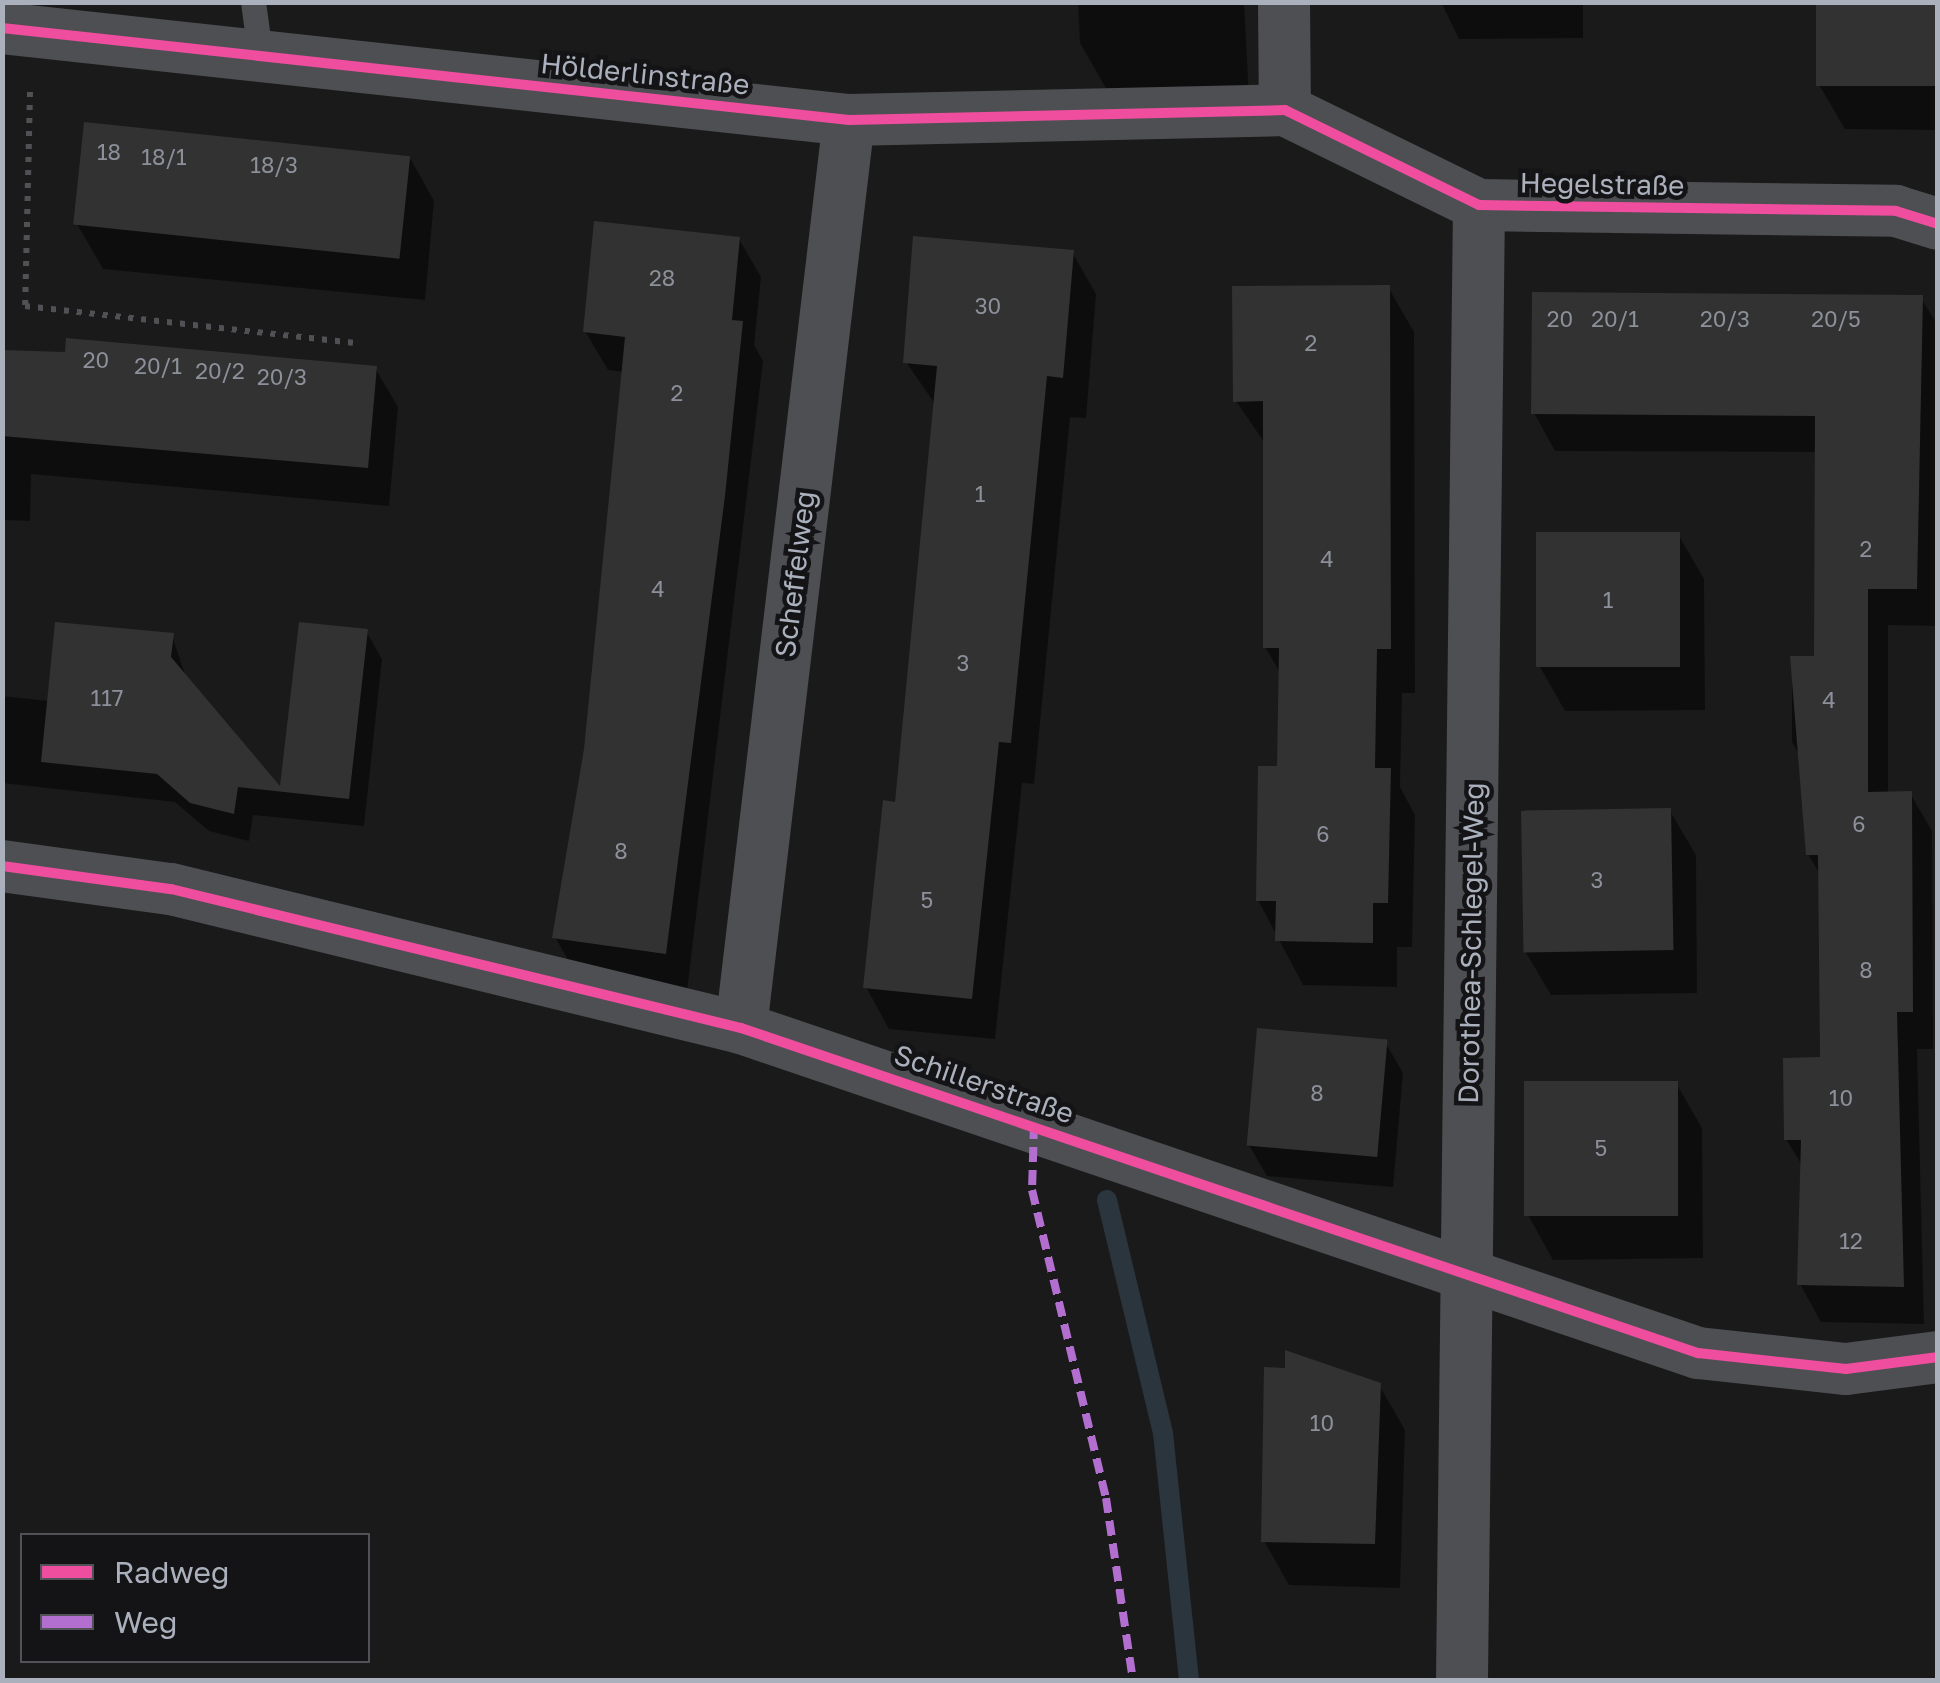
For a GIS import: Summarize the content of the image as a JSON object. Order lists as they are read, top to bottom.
{
  "streets": {
    "street": [
      "Hölderlinstraße",
      "Hegelstraße",
      "Scheffelweg",
      "Dorothea-Schlegel-Weg",
      "Schillerstraße"
    ]
  },
  "crossings": [
    ["Hölderlinstraße", "Hegelstraße"],
    ["Hölderlinstraße", "Scheffelweg"],
    ["Hegelstraße", "Dorothea-Schlegel-Weg"],
    ["Scheffelweg", "Schillerstraße"],
    ["Dorothea-Schlegel-Weg", "Schillerstraße"]
  ],
  "house_numbers": [
    "18",
    "18/1",
    "18/3",
    "28",
    "30",
    "20",
    "20/1",
    "20/3",
    "20/5",
    "2",
    "20",
    "20/1",
    "20/2",
    "20/3",
    "2",
    "1",
    "2",
    "4",
    "4",
    "1",
    "3",
    "117",
    "4",
    "6",
    "6",
    "8",
    "3",
    "5",
    "8",
    "8",
    "10",
    "5",
    "12",
    "10"
  ],
  "legend": ["Radweg", "Weg"]
}
